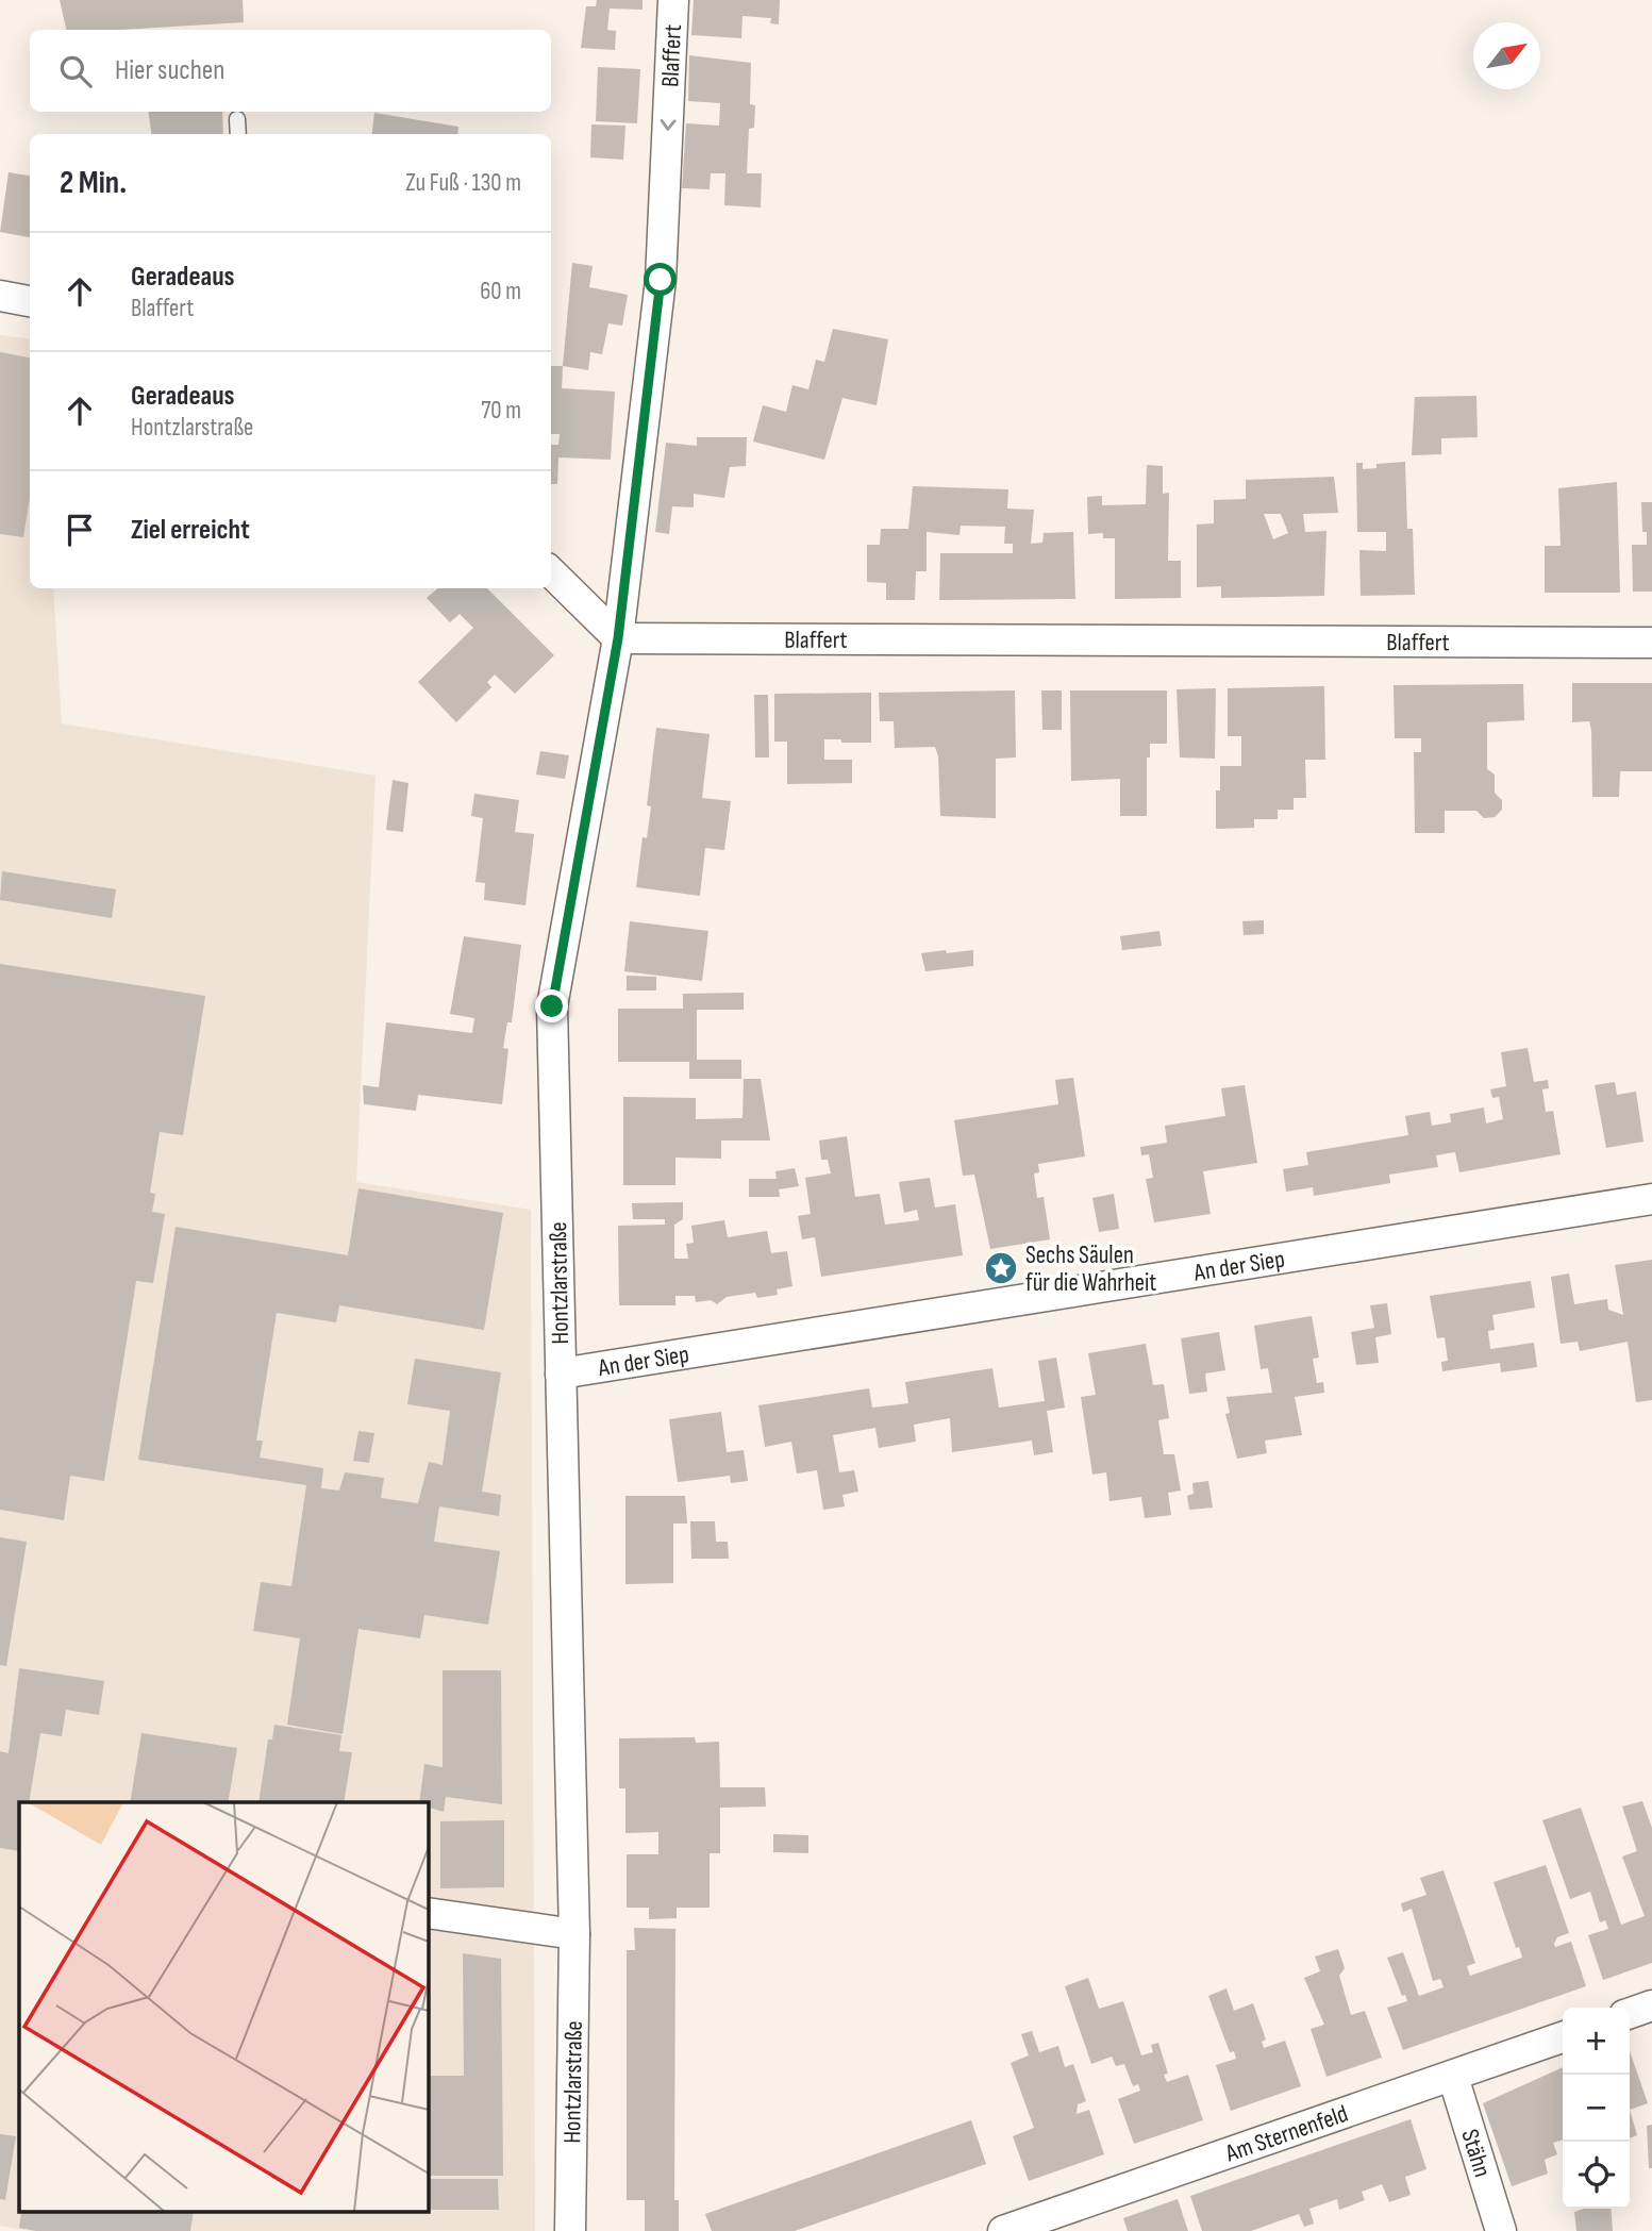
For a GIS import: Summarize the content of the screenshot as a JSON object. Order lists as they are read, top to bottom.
{
  "streets": {
    "street": [
      "Blaffert",
      "An der Siep",
      "Hontzlarstraße",
      "Am Sternenfeld",
      "Stähn"
    ]
  },
  "crossings": [
    ["Blaffert", "Hontzlarstraße"],
    ["An der Siep", "Hontzlarstraße"],
    ["Am Sternenfeld", "Stähn"]
  ],
  "one_way": ["Blaffert"],
  "places": {
    "place": ["Sechs Säulen für die Wahrheit"]
  },
  "north": "top right",
  "page": {
    "search": "Hier suchen",
    "heading": ["2 Min.", "Zu Fuß · 130 m"],
    "list": [
      ["Geradeaus", "Blaffert", "60 m"],
      ["Geradeaus", "Hontzlarstraße", "70 m"],
      "Ziel erreicht"
    ],
    "map_buttons": ["+", "−"]
  }
}
